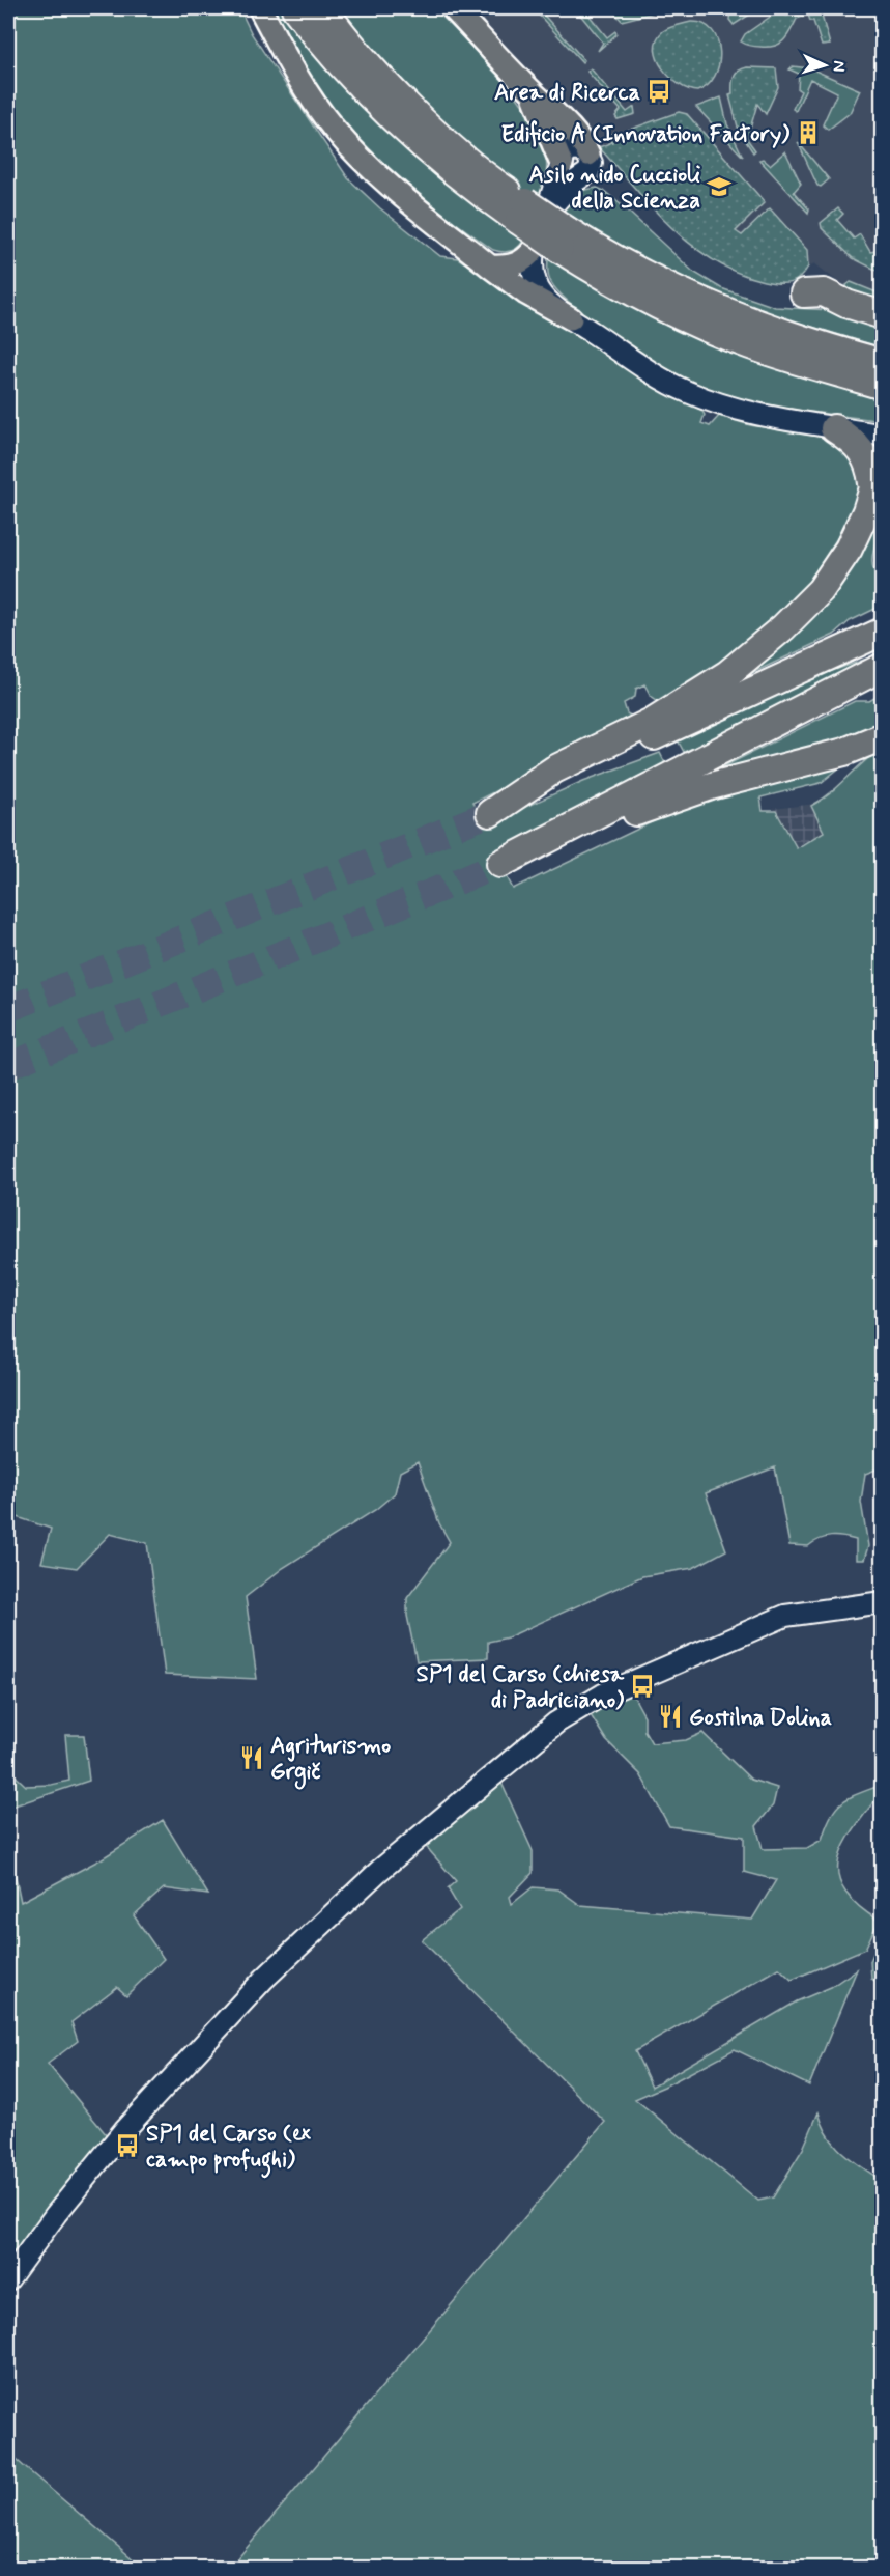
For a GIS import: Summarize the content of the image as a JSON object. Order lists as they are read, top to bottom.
{
  "places": {
    "bus stop": ["Area di Ricerca", "SP1 del Carso (chiesa di Padriciano)", "SP1 del Carso (ex campo profughi)"],
    "building": ["Edificio A (Innovation Factory)"],
    "school or university": ["Asilo nido Cuccioli della Scienza"],
    "restaurant": ["Gostilna Dolina", "Agriturismo Grgič"]
  },
  "north": "right"
}
